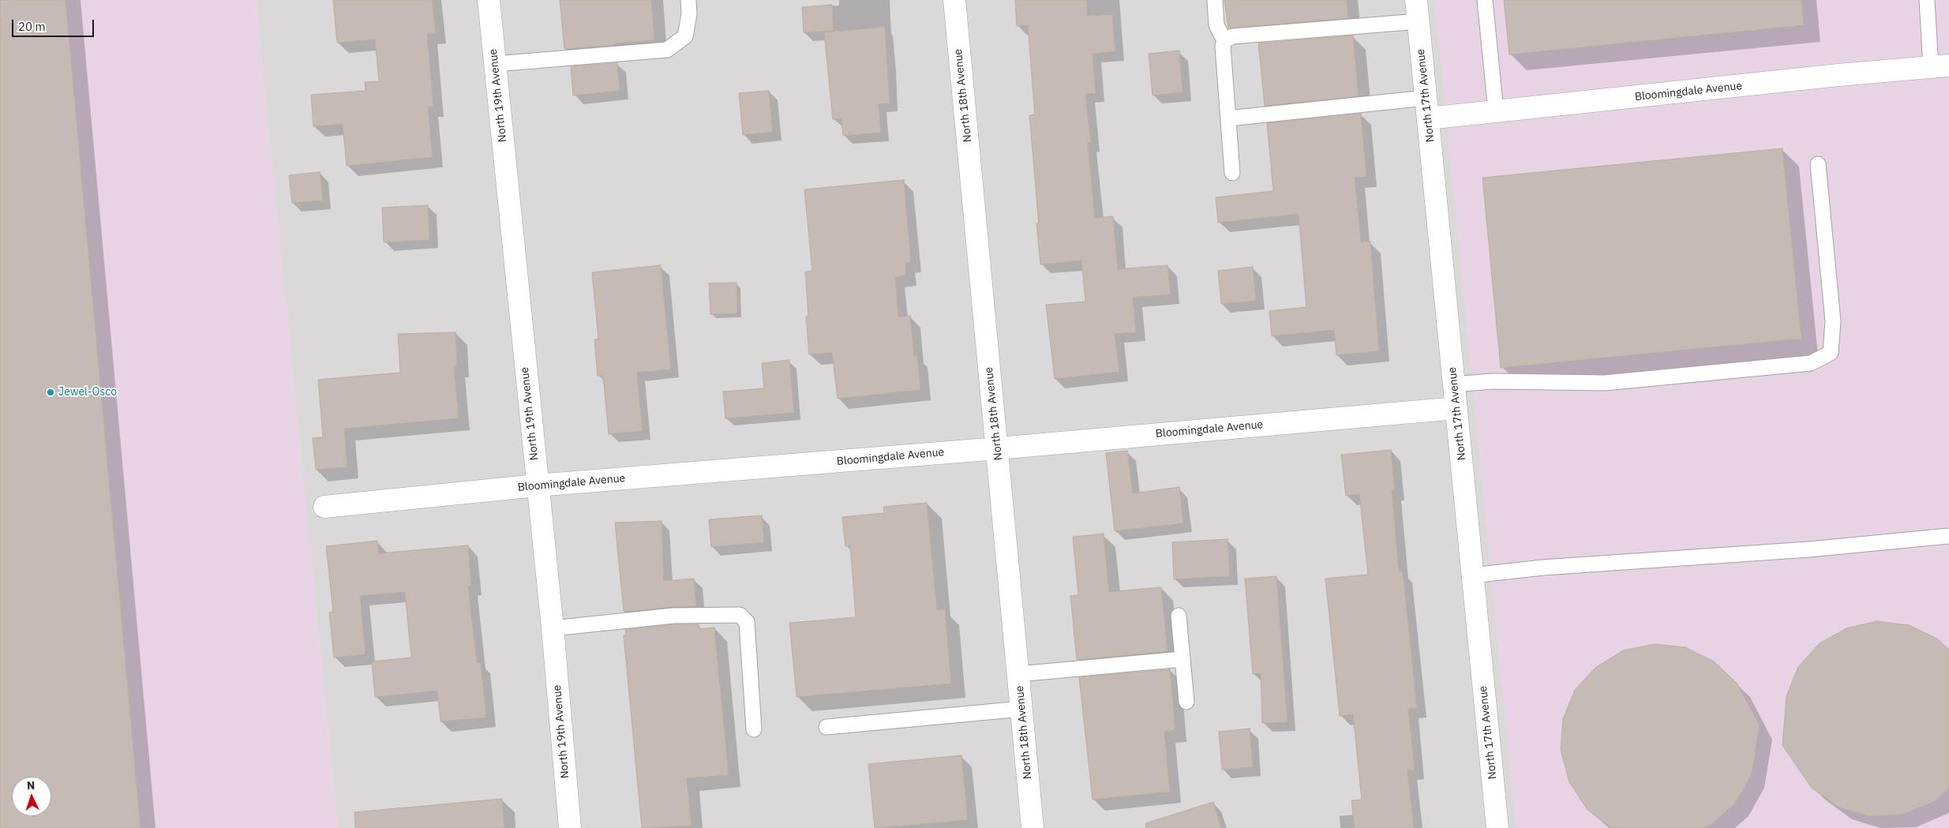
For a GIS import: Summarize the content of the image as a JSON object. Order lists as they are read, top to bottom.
{
  "streets": {
    "street": [
      "Bloomingdale Avenue",
      "North 19th Avenue",
      "North 18th Avenue",
      "North 17th Avenue"
    ]
  },
  "crossings": [
    ["Bloomingdale Avenue", "North 19th Avenue"],
    ["Bloomingdale Avenue", "North 18th Avenue"],
    ["Bloomingdale Avenue", "North 17th Avenue"]
  ],
  "places": ["Jewel-Osco"],
  "scale_bar": "20 m",
  "north": "top"
}
